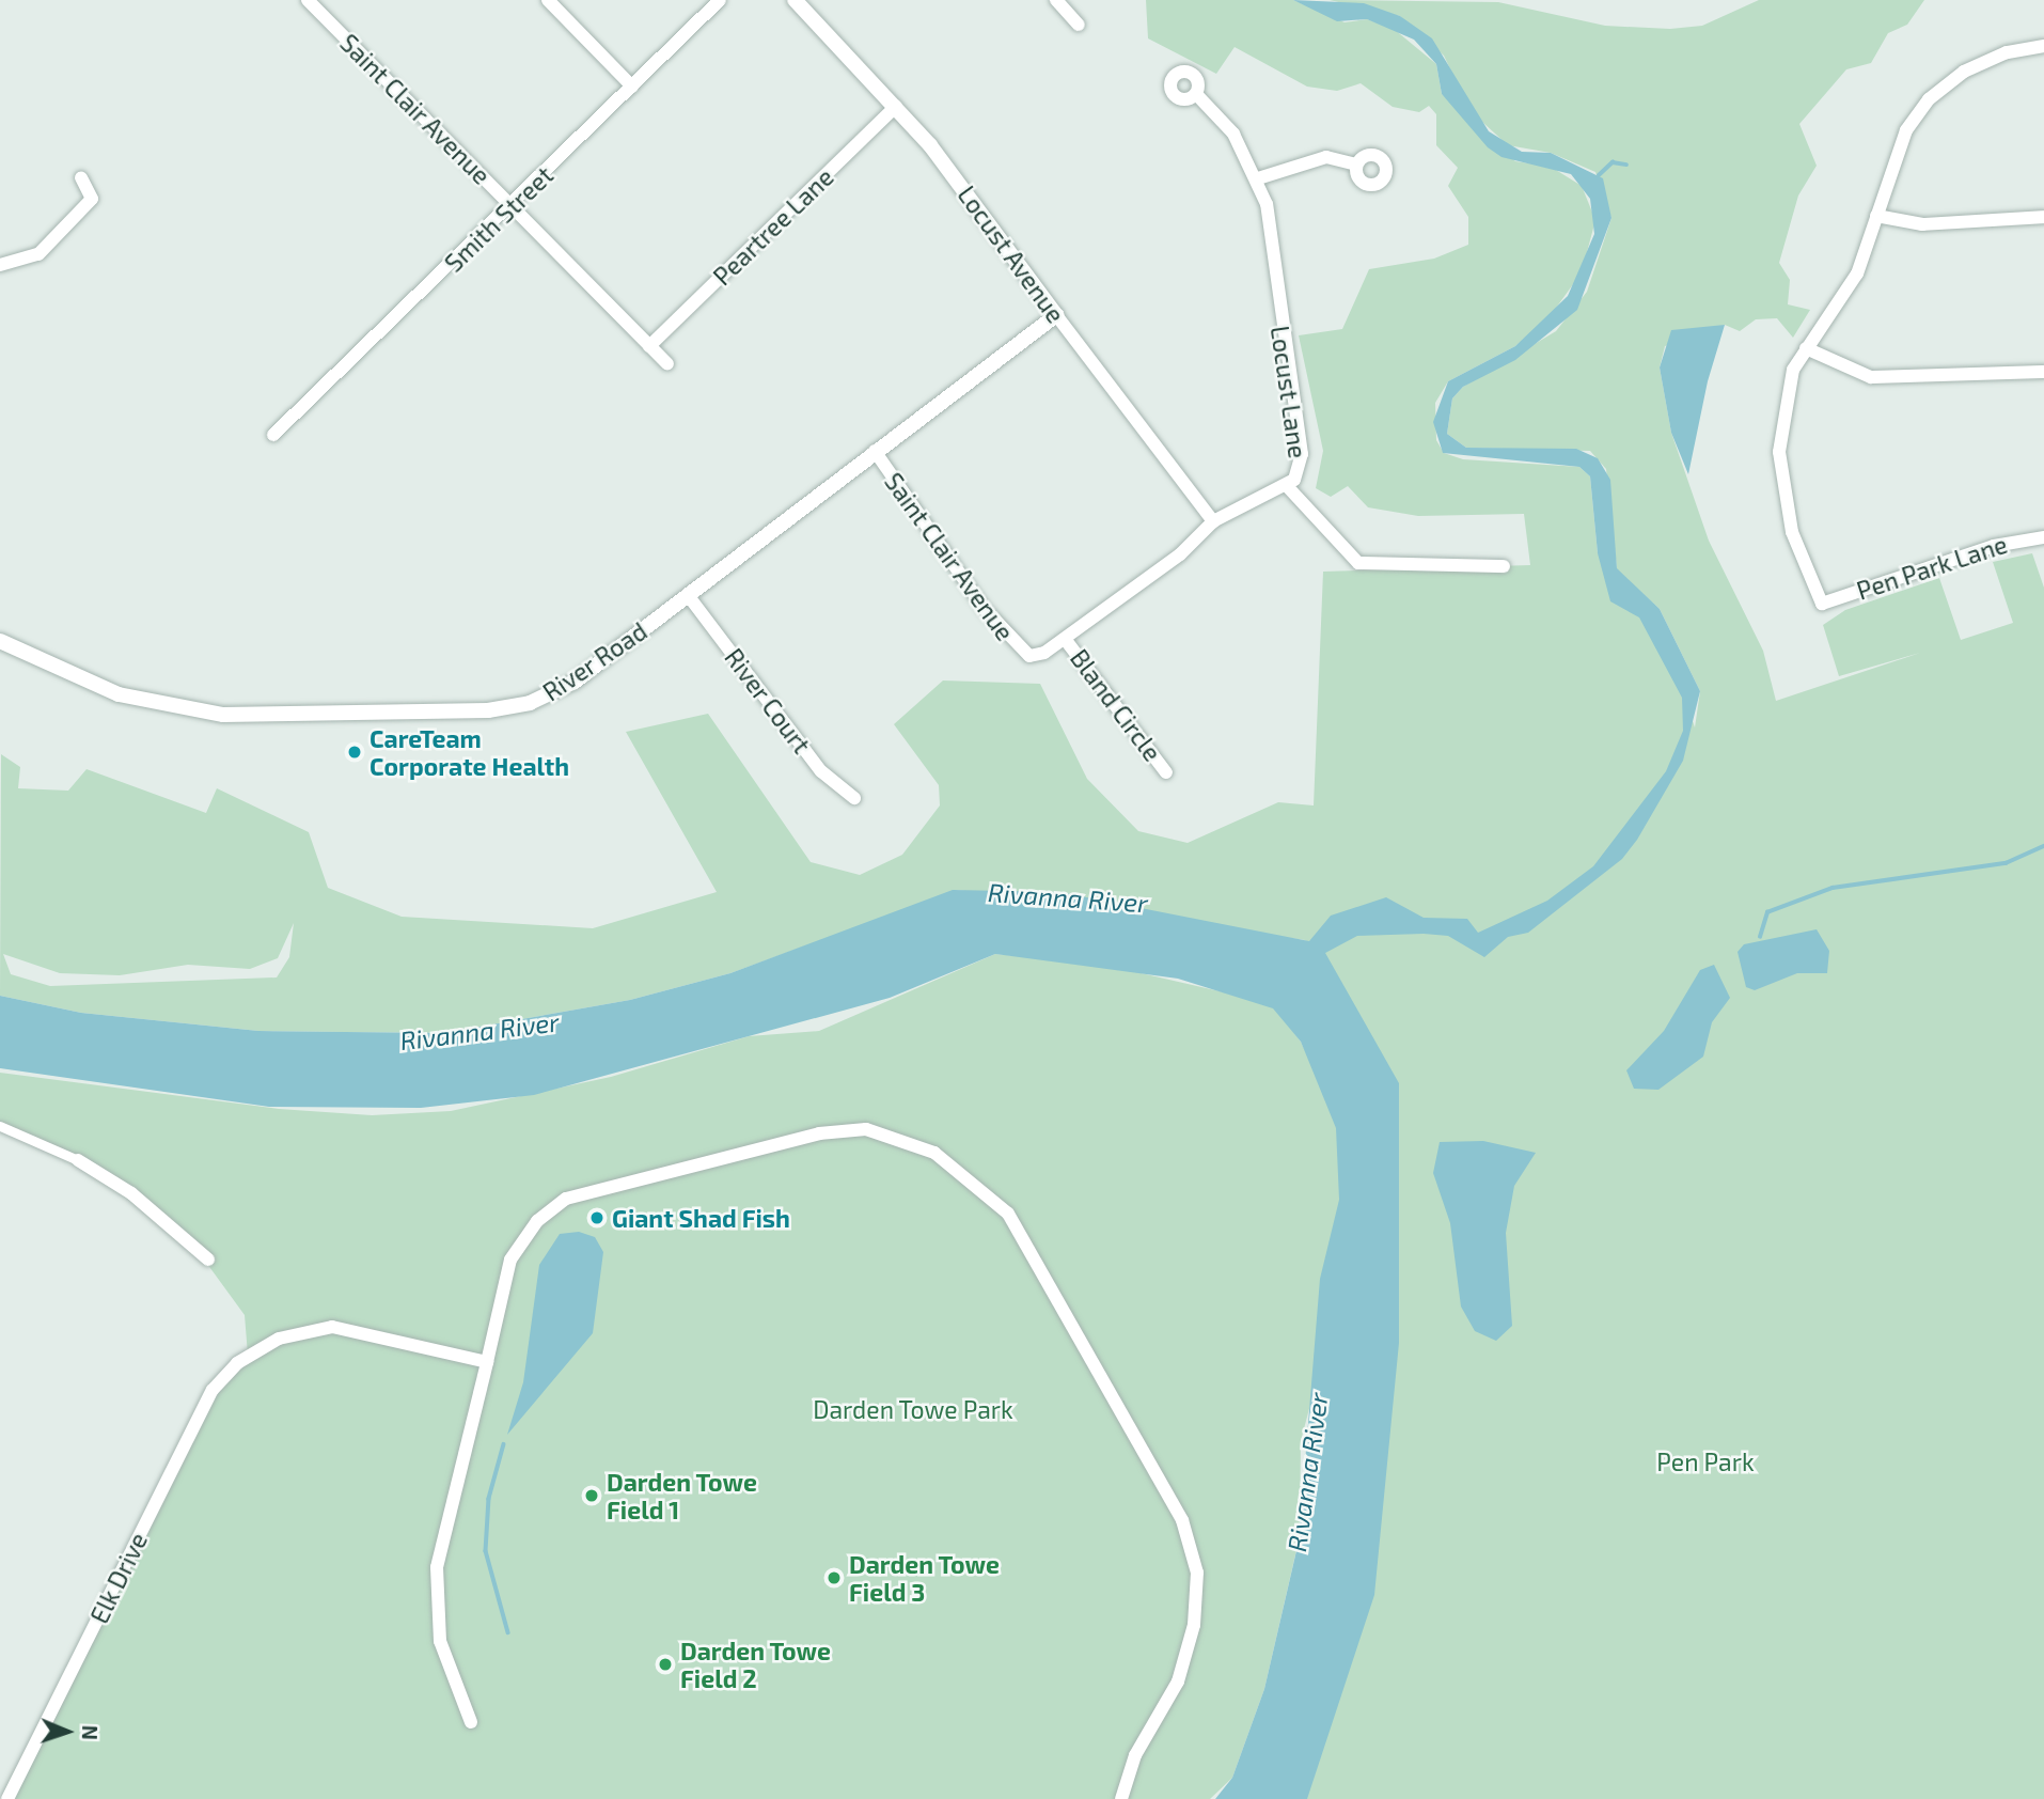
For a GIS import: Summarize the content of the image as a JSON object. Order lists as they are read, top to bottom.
{
  "streets": {
    "street": [
      "Saint Clair Avenue",
      "Smith Street",
      "Peartree Lane",
      "Locust Avenue",
      "Locust Lane",
      "Pen Park Lane",
      "River Road",
      "River Court",
      "Bland Circle",
      "Elk Drive"
    ]
  },
  "crossings": [
    ["Saint Clair Avenue", "Smith Street"],
    ["Saint Clair Avenue", "Peartree Lane"],
    ["Saint Clair Avenue", "Locust Lane"],
    ["Saint Clair Avenue", "River Road"],
    ["Peartree Lane", "Locust Avenue"],
    ["Locust Avenue", "Locust Lane"],
    ["Locust Avenue", "River Road"],
    ["Locust Lane", "Bland Circle"],
    ["River Road", "River Court"]
  ],
  "water": ["Rivanna River"],
  "parks": ["Darden Towe Park", "Pen Park"],
  "places": [
    "CareTeam Corporate Health",
    "Giant Shad Fish",
    "Darden Towe Field 1",
    "Darden Towe Field 3",
    "Darden Towe Field 2"
  ],
  "north": "right"
}
